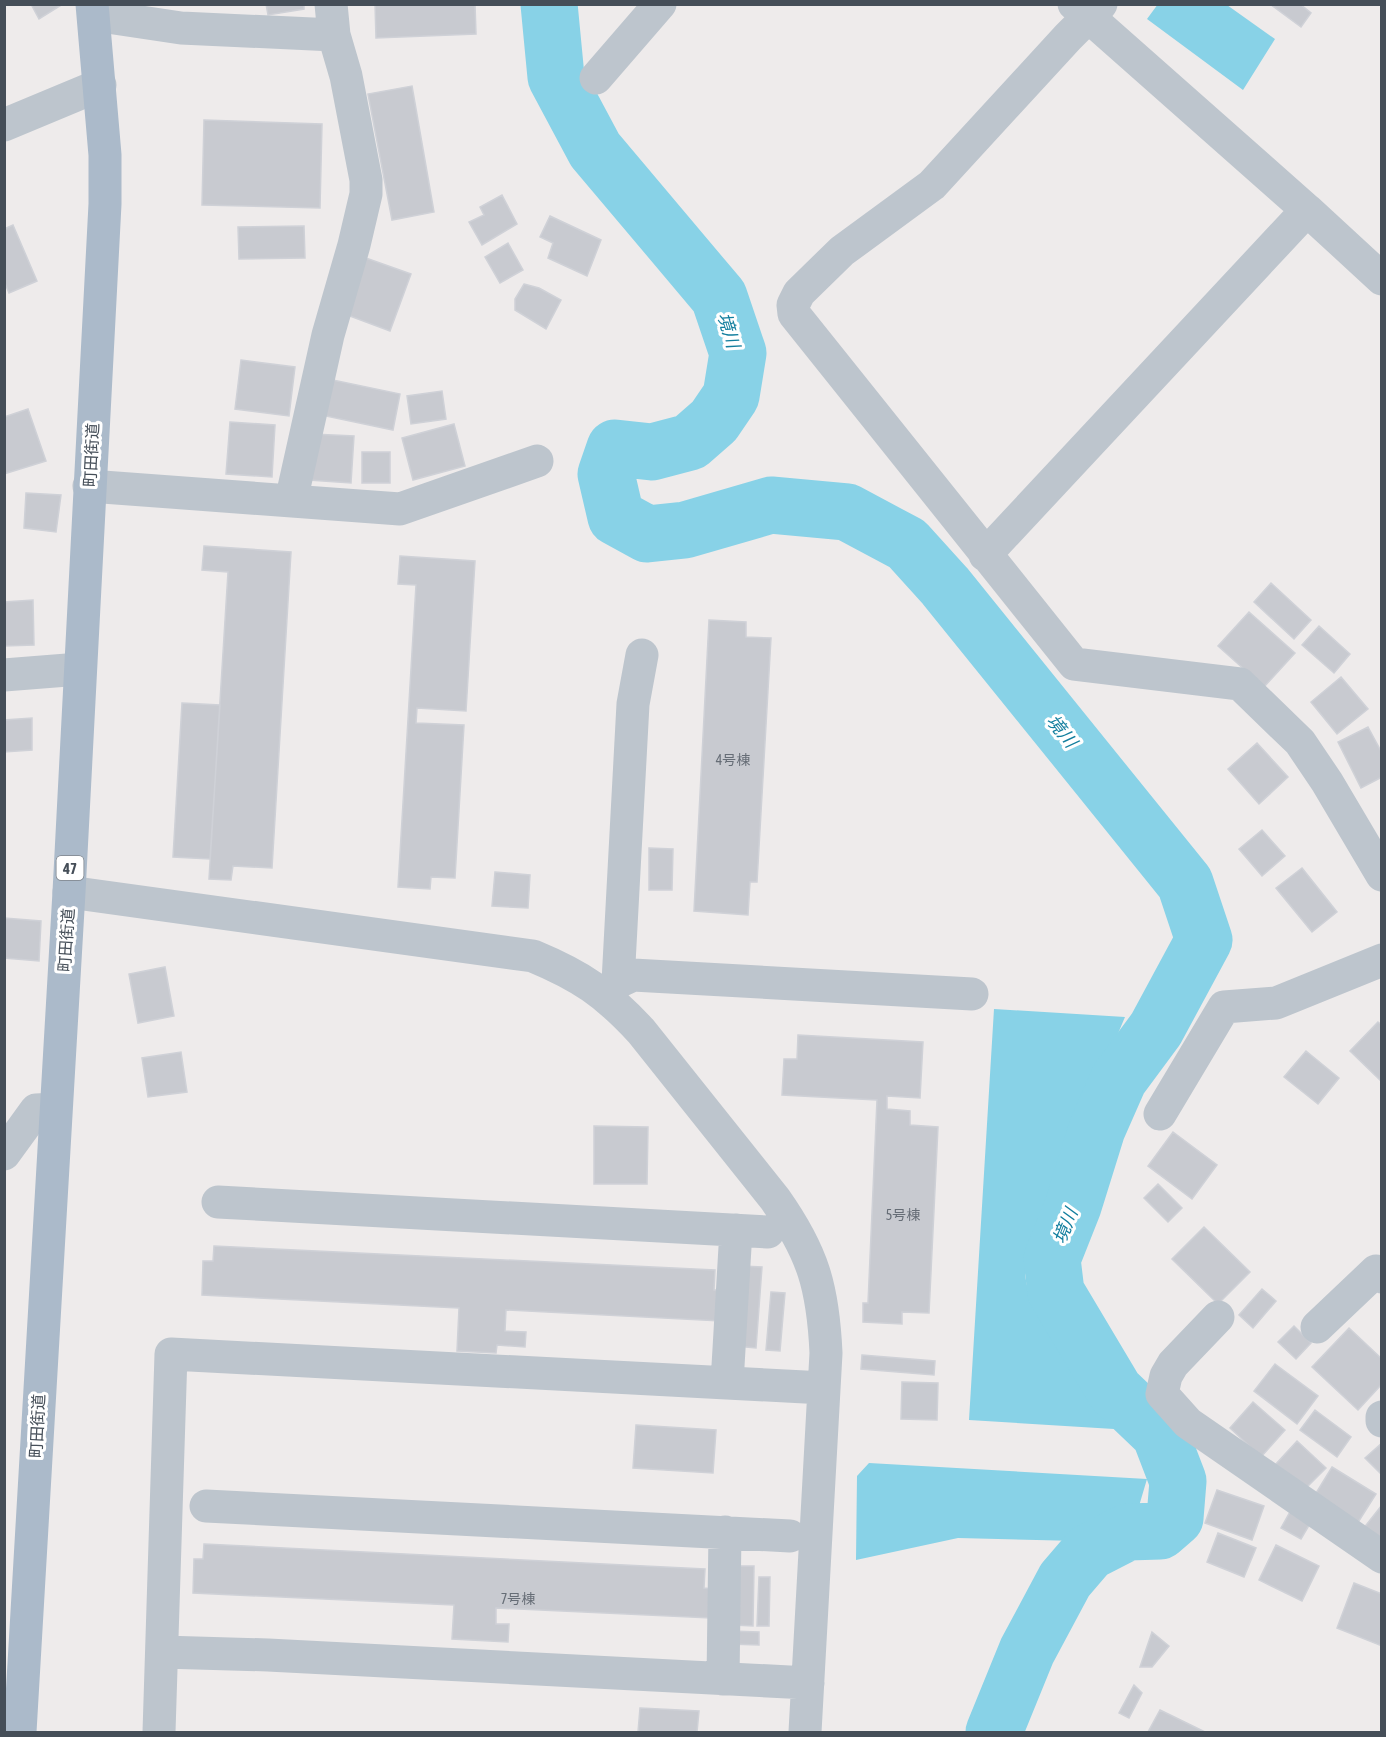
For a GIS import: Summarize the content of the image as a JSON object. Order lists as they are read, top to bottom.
{
  "streets": {
    "main road": ["町田街道", "47"]
  },
  "water": ["境川"],
  "house_numbers": ["4号棟", "5号棟", "7号棟"]
}
